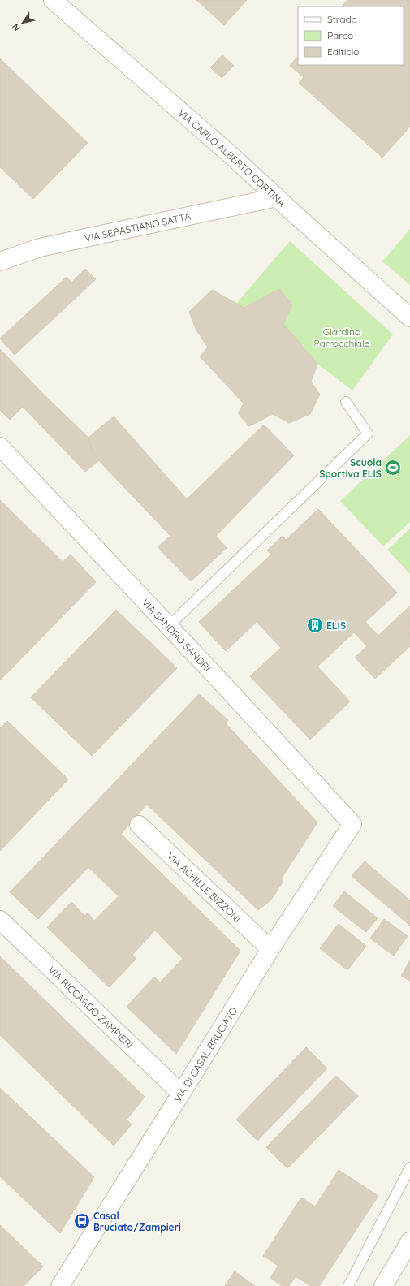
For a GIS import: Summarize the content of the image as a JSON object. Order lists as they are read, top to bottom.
{
  "streets": {
    "street": [
      "VIA CARLO ALBERTO CORTINA",
      "VIA SEBASTIANO SATTA",
      "VIA SANDRO SANDRI",
      "VIA ACHILLE BIZZONI",
      "VIA RICCARDO ZAMPIERI",
      "VIA DI CASAL BRUCIATO"
    ]
  },
  "crossings": [
    ["VIA CARLO ALBERTO CORTINA", "VIA SEBASTIANO SATTA"],
    ["VIA SANDRO SANDRI", "VIA DI CASAL BRUCIATO"],
    ["VIA ACHILLE BIZZONI", "VIA DI CASAL BRUCIATO"],
    ["VIA RICCARDO ZAMPIERI", "VIA DI CASAL BRUCIATO"]
  ],
  "parks": ["Giardino Parrocchiale"],
  "places": {
    "sports": ["Scuola Sportiva ELIS"],
    "building": ["ELIS"],
    "bus stop": ["Casal Bruciato/Zampieri"]
  },
  "legend": ["Strada", "Parco", "Edificio"],
  "north": "bottom left"
}
